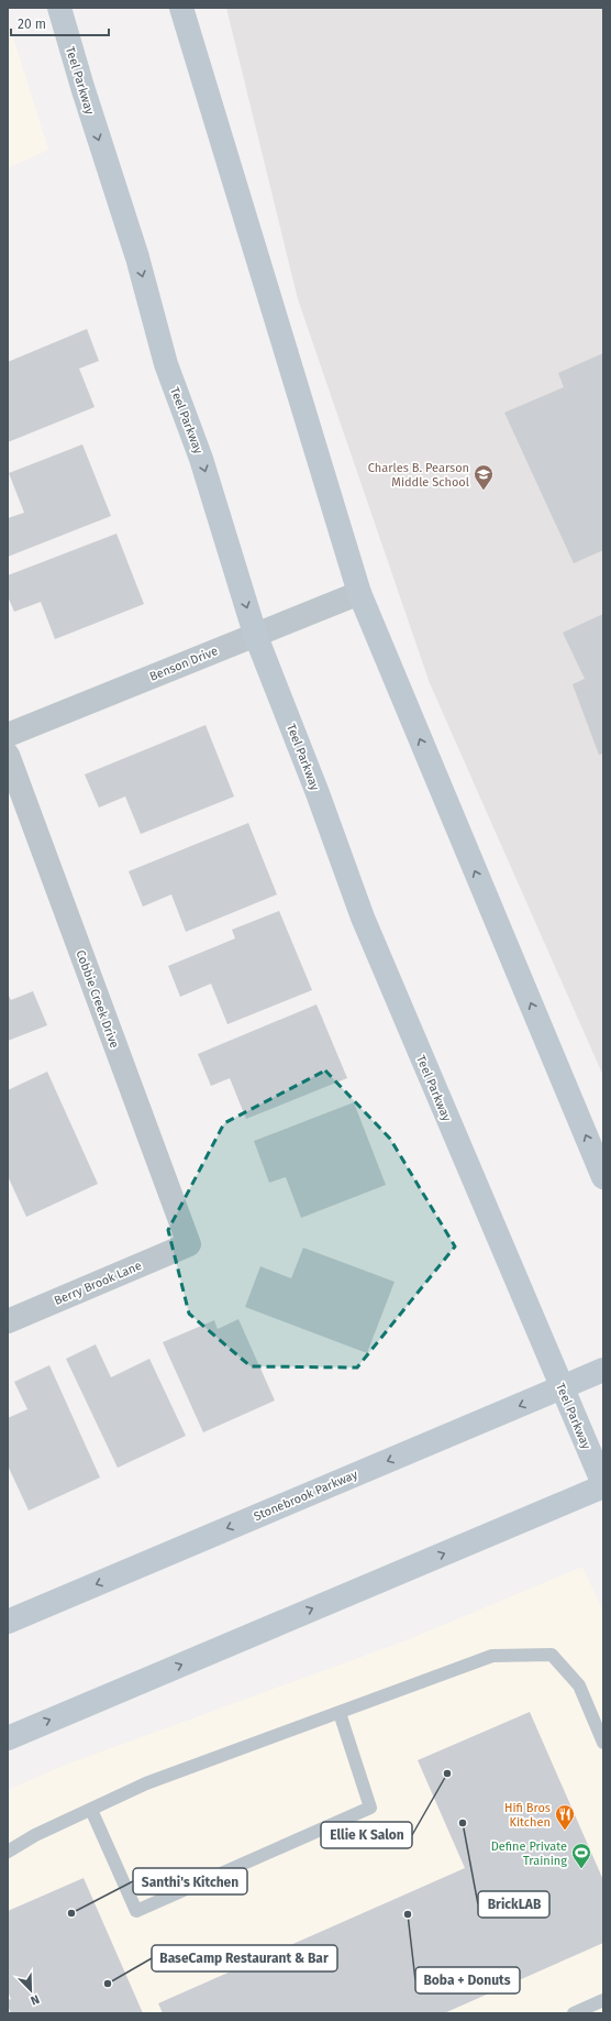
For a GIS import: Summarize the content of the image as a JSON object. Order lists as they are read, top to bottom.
{
  "streets": {
    "main road": ["Teel Parkway", "Stonebrook Parkway"],
    "street": ["Benson Drive", "Cobbie Creek Drive", "Berry Brook Lane"]
  },
  "crossings": [
    ["Teel Parkway", "Benson Drive"],
    ["Teel Parkway", "Stonebrook Parkway"],
    ["Cobbie Creek Drive", "Berry Brook Lane"]
  ],
  "places": {
    "school or university": ["Charles B. Pearson Middle School"],
    "other": [
      "Ellie K Salon",
      "BrickLAB",
      "Santhi's Kitchen",
      "Boba + Donuts",
      "BaseCamp Restaurant & Bar"
    ],
    "restaurant": ["Hifi Bros Kitchen"],
    "sports": ["Define Private Training"]
  },
  "scale_bar": "20 m",
  "north": "bottom right"
}
